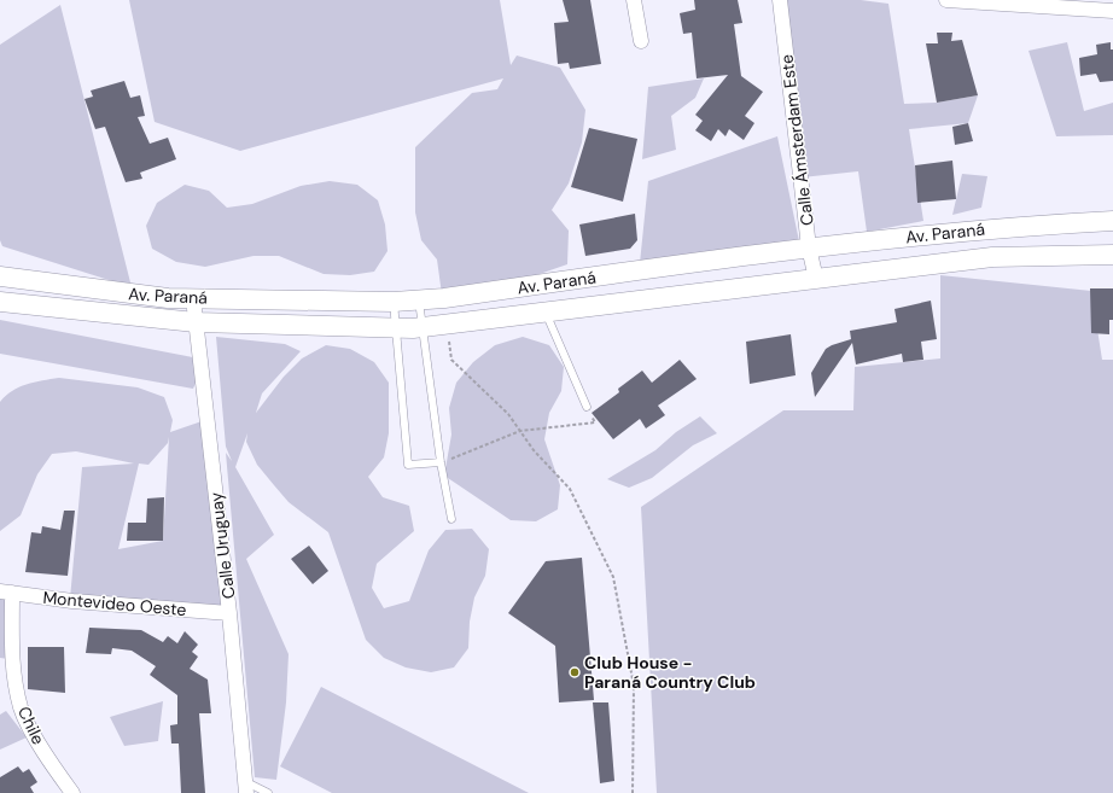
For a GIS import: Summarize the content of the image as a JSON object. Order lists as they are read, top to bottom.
{
  "streets": {
    "street": [
      "Calle Ámsterdam Este",
      "Av. Paraná",
      "Calle Uruguay",
      "Montevideo Oeste",
      "Chile"
    ]
  },
  "crossings": [
    ["Calle Ámsterdam Este", "Av. Paraná"],
    ["Av. Paraná", "Calle Uruguay"],
    ["Calle Uruguay", "Montevideo Oeste"],
    ["Montevideo Oeste", "Chile"]
  ],
  "places": ["Club House - Paraná Country Club"]
}
